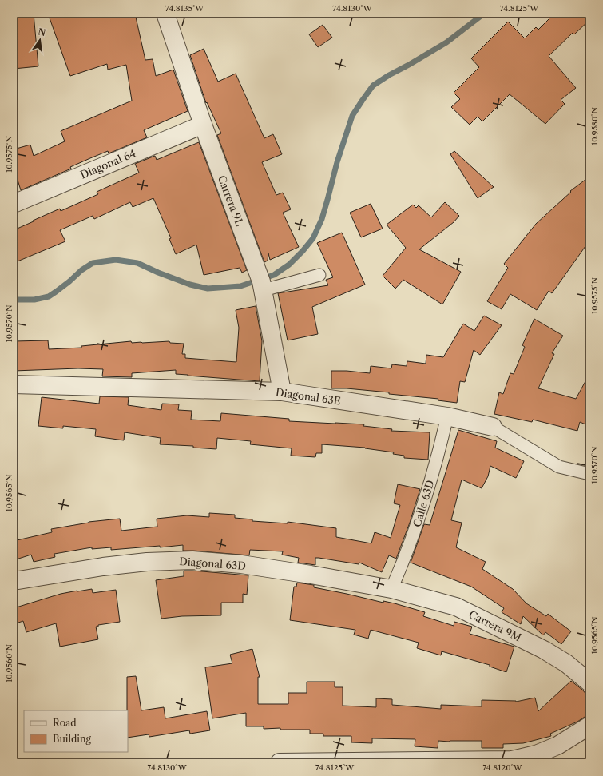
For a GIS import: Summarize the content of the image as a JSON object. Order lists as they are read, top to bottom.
{
  "streets": {
    "street": [
      "Diagonal 64",
      "Carrera 9L",
      "Diagonal 63E",
      "Diagonal 63D",
      "Carrera 9M"
    ],
    "lane": ["Calle 63D"]
  },
  "crossings": [
    ["Diagonal 64", "Carrera 9L"],
    ["Carrera 9L", "Diagonal 63E"],
    ["Diagonal 63E", "Calle 63D"],
    ["Calle 63D", "Diagonal 63D"],
    ["Calle 63D", "Carrera 9M"],
    ["Diagonal 63D", "Carrera 9M"]
  ],
  "legend": ["Road", "Building"],
  "north": "top",
  "coordinates": [
    "74.8135°W",
    "74.8130°W",
    "74.8125°W",
    "10.9580°N",
    "10.9575°N",
    "10.9570°N",
    "10.9565°N",
    "10.9560°N",
    "74.8120°W"
  ]
}
